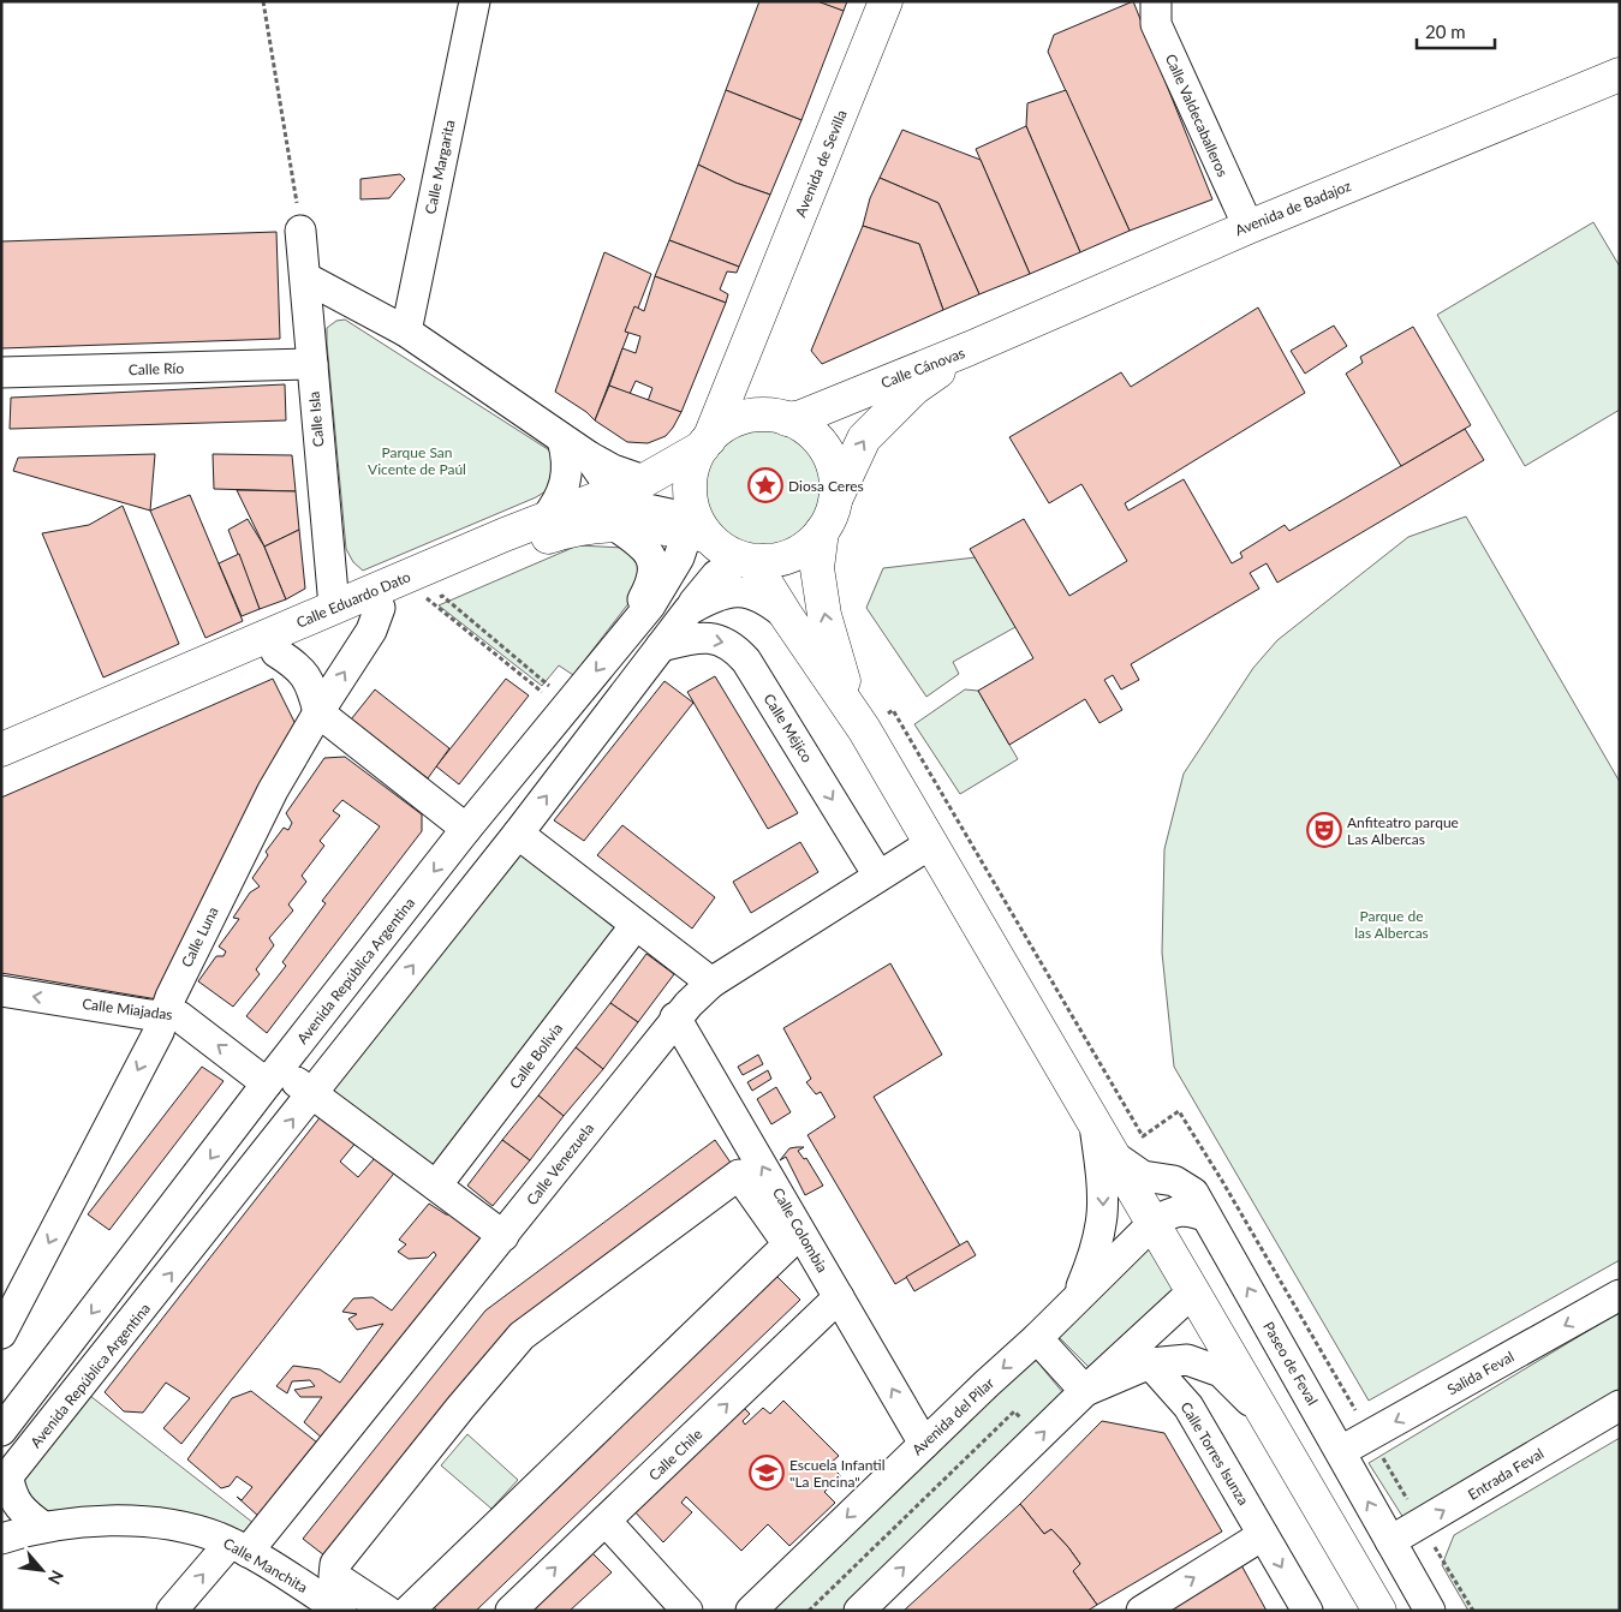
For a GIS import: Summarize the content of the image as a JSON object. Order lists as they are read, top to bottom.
{
  "streets": {
    "main road": [
      "Avenida de Sevilla",
      "Avenida de Badajoz",
      "Calle Cánovas",
      "Calle Eduardo Dato"
    ],
    "street": [
      "Calle Valdecaballeros",
      "Calle Margarita",
      "Calle Río",
      "Calle Isla",
      "Calle Méjico",
      "Calle Luna",
      "Avenida República Argentina",
      "Calle Miajadas",
      "Calle Bolivia",
      "Calle Venezuela",
      "Calle Colombia",
      "Paseo de Feval",
      "Salida Feval",
      "Avenida del Pilar",
      "Calle Torres Isunza",
      "Calle Chile",
      "Entrada Feval",
      "Calle Manchita"
    ]
  },
  "crossings": [
    ["Calle Valdecaballeros", "Avenida de Badajoz"],
    ["Avenida de Sevilla", "Calle Cánovas"],
    ["Avenida de Sevilla", "Calle Eduardo Dato"],
    ["Avenida de Sevilla", "Avenida República Argentina"],
    ["Avenida de Badajoz", "Calle Cánovas"],
    ["Calle Cánovas", "Calle Eduardo Dato"],
    ["Calle Cánovas", "Avenida República Argentina"],
    ["Calle Río", "Calle Isla"],
    ["Calle Isla", "Calle Eduardo Dato"],
    ["Calle Eduardo Dato", "Calle Luna"],
    ["Calle Eduardo Dato", "Avenida República Argentina"],
    ["Calle Méjico", "Avenida República Argentina"],
    ["Calle Méjico", "Calle Venezuela"],
    ["Calle Luna", "Calle Miajadas"],
    ["Avenida República Argentina", "Calle Miajadas"],
    ["Calle Venezuela", "Calle Colombia"],
    ["Calle Venezuela", "Calle Manchita"],
    ["Calle Colombia", "Avenida del Pilar"],
    ["Calle Colombia", "Calle Chile"],
    ["Paseo de Feval", "Salida Feval"],
    ["Paseo de Feval", "Avenida del Pilar"],
    ["Paseo de Feval", "Entrada Feval"]
  ],
  "one_way": [
    "Calle Cánovas",
    "Calle Miajadas",
    "Calle Colombia",
    "Paseo de Feval",
    "Salida Feval",
    "Entrada Feval"
  ],
  "parks": ["Parque San Vicente de Paúl", "Parque de las Albercas"],
  "places": {
    "place": ["Diosa Ceres"],
    "theatre": ["Anfiteatro parque Las Albercas"],
    "school or university": ["Escuela Infantil \"La Encina\""]
  },
  "scale_bar": "20 m",
  "north": "bottom right"
}
